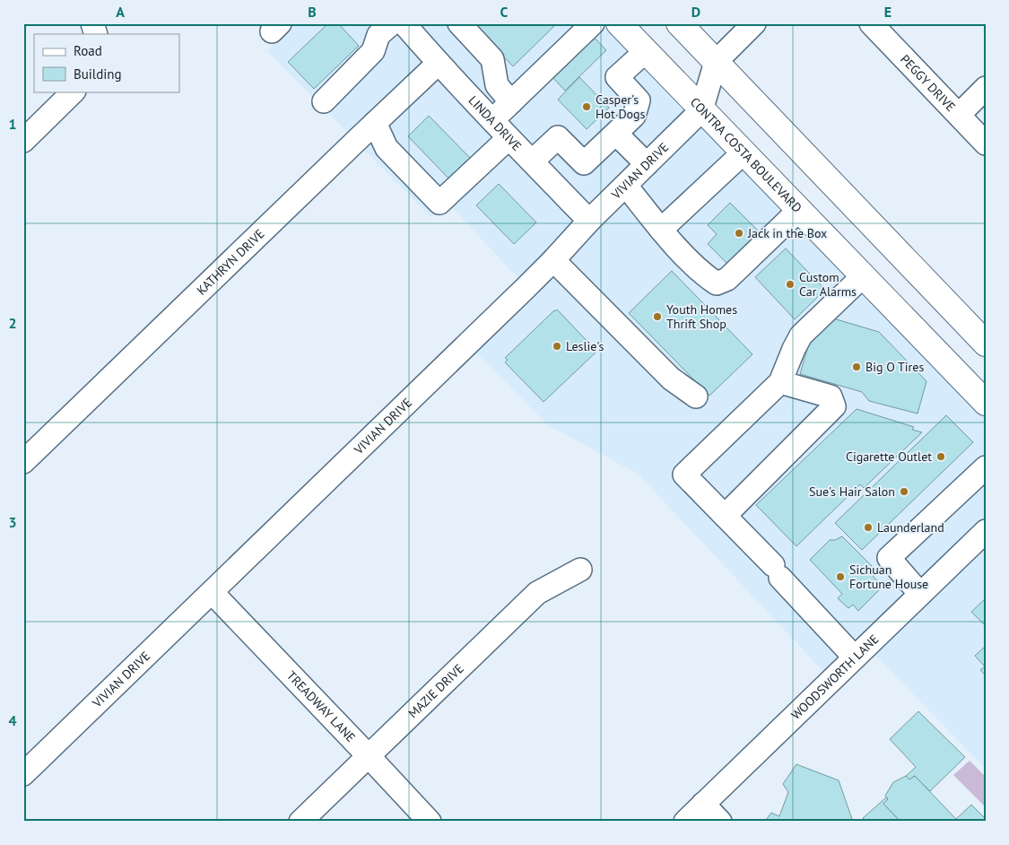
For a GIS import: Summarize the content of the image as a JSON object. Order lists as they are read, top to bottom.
{
  "streets": {
    "main road": ["CONTRA COSTA BOULEVARD"],
    "street": [
      "PEGGY DRIVE",
      "LINDA DRIVE",
      "VIVIAN DRIVE",
      "KATHRYN DRIVE",
      "WOODSWORTH LANE",
      "MAZIE DRIVE",
      "TREADWAY LANE"
    ]
  },
  "crossings": [
    ["LINDA DRIVE", "VIVIAN DRIVE"],
    ["LINDA DRIVE", "KATHRYN DRIVE"],
    ["CONTRA COSTA BOULEVARD", "VIVIAN DRIVE"],
    ["VIVIAN DRIVE", "TREADWAY LANE"],
    ["MAZIE DRIVE", "TREADWAY LANE"]
  ],
  "places": [
    "Casper's Hot Dogs",
    "Jack in the Box",
    "Custom Car Alarms",
    "Youth Homes Thrift Shop",
    "Leslie's",
    "Big O Tires",
    "Cigarette Outlet",
    "Sue's Hair Salon",
    "Launderland",
    "Sichuan Fortune House"
  ],
  "legend": ["Road", "Building"],
  "grid": {
    "columns": [
      "A",
      "B",
      "C",
      "D",
      "E"
    ],
    "rows": [
      "1",
      "2",
      "3",
      "4"
    ]
  }
}
